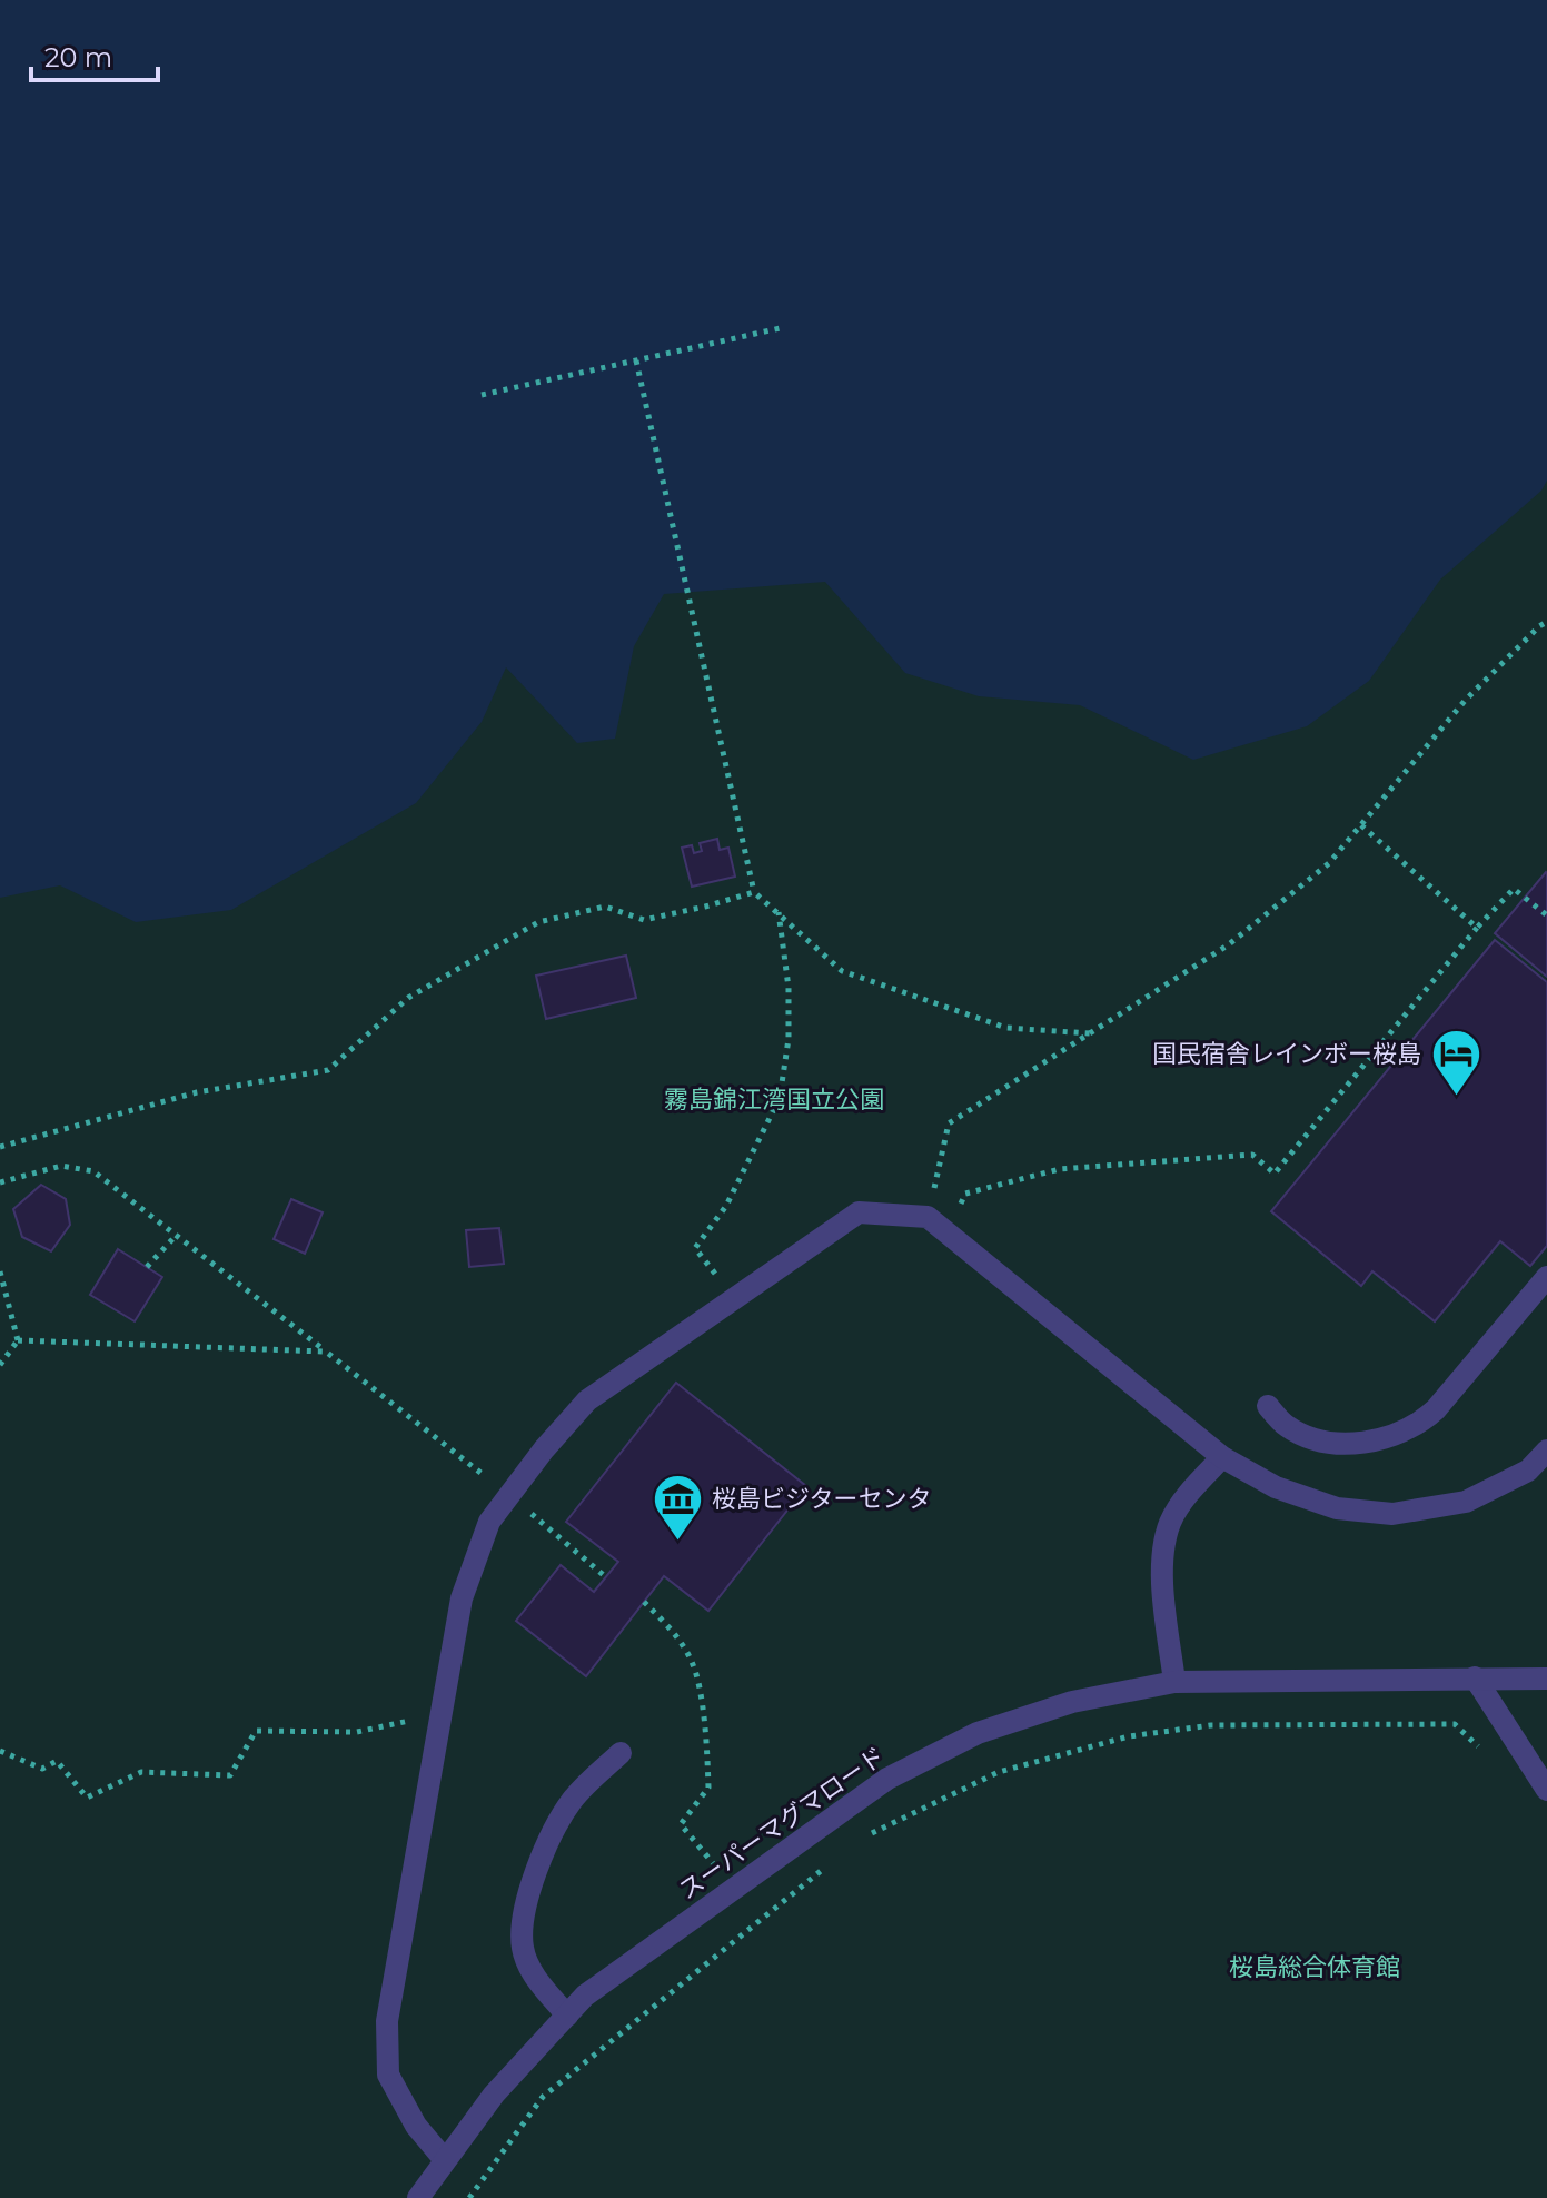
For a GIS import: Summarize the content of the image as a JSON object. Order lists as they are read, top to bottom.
{
  "streets": {
    "street": ["スーパーマグマロード"]
  },
  "parks": ["霧島錦江湾国立公園", "桜島総合体育館"],
  "places": {
    "hotel": ["国民宿舎レインボー桜島"],
    "museum": ["桜島ビジターセンタ"]
  },
  "scale_bar": "20 m"
}
